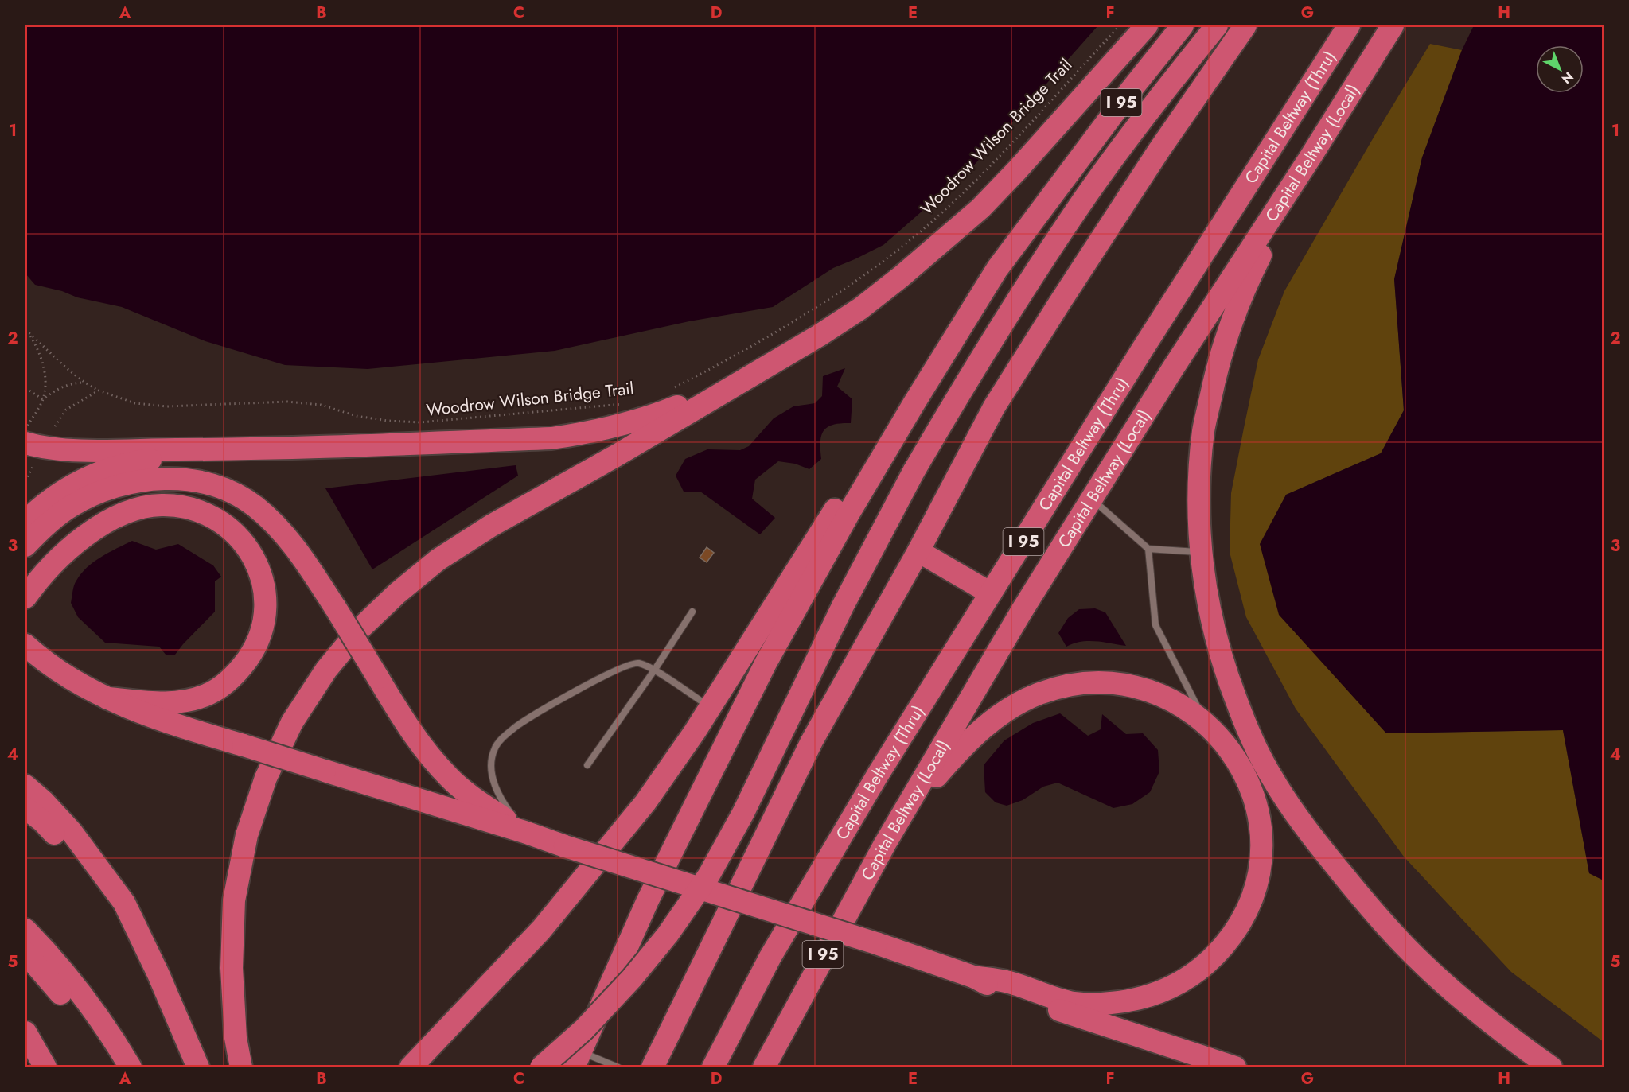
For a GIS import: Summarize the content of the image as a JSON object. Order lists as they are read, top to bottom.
{
  "streets": {
    "highway": ["I 95", "Capital Beltway (Thru)", "Capital Beltway (Local)"],
    "path": ["Woodrow Wilson Bridge Trail"]
  },
  "north": "bottom right",
  "grid": {
    "columns": [
      "A",
      "B",
      "C",
      "D",
      "E",
      "F",
      "G",
      "H"
    ],
    "rows": [
      "1",
      "2",
      "3",
      "4",
      "5"
    ]
  }
}
